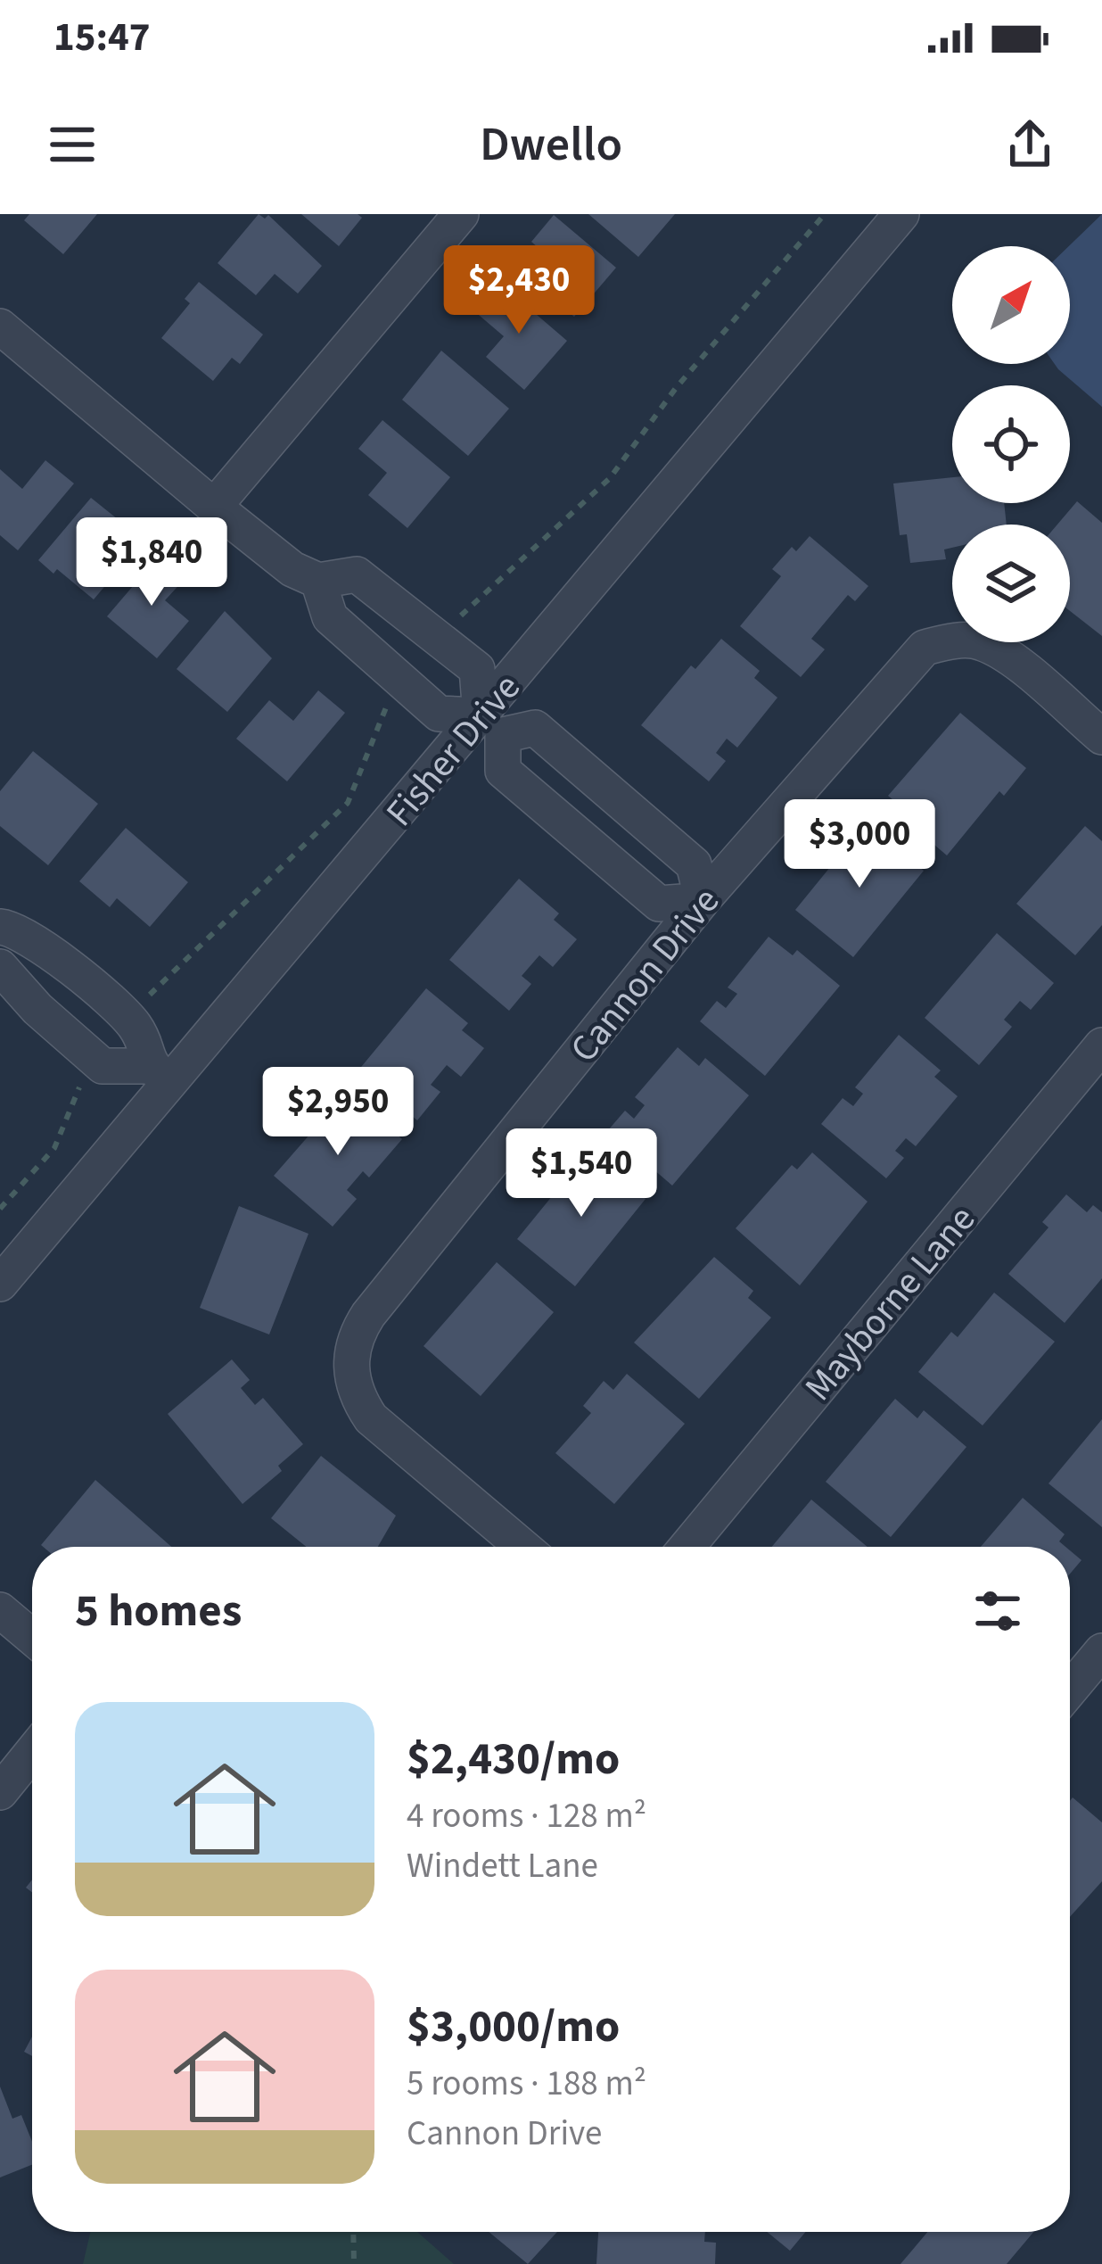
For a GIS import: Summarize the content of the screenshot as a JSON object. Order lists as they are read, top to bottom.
{
  "streets": {
    "street": ["Fisher Drive", "Cannon Drive", "Mayborne Lane"]
  },
  "north": "top right",
  "page": {
    "status": "15:47",
    "header": "Dwello",
    "price": [
      "$2,430",
      "$1,840",
      "$3,000",
      "$2,950",
      "$1,540"
    ],
    "heading": "5 homes",
    "list": [
      {
        "name": "$2,430/mo",
        "note": "4 rooms · 128 m² · Windett Lane"
      },
      {
        "name": "$3,000/mo",
        "note": "5 rooms · 188 m² · Cannon Drive"
      }
    ]
  }
}
